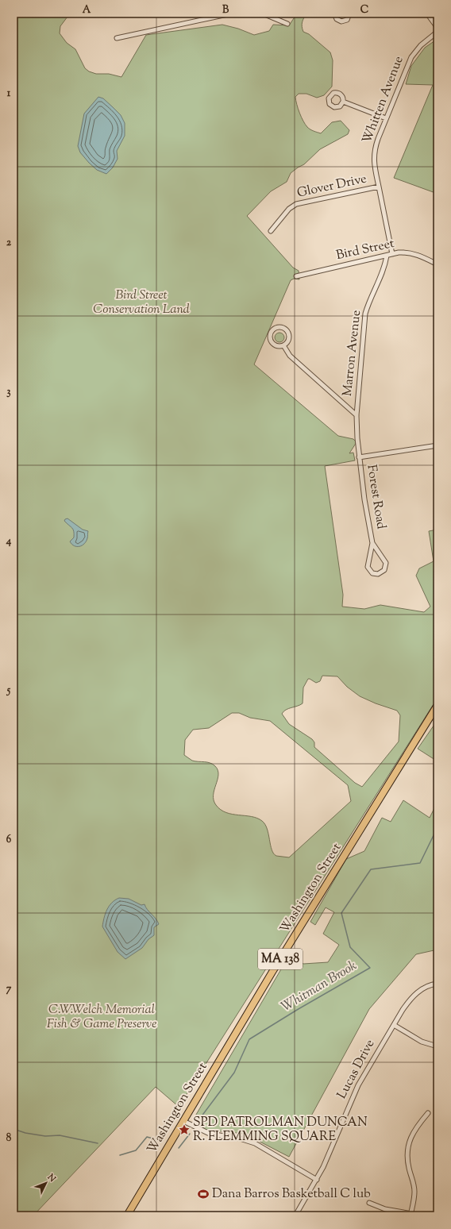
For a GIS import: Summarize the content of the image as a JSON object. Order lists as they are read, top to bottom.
{
  "streets": {
    "main road": ["Washington Street", "MA 138"],
    "street": [
      "Whitten Avenue",
      "Glover Drive",
      "Bird Street",
      "Marron Avenue",
      "Forest Road",
      "Lucas Drive"
    ]
  },
  "crossings": [
    ["Whitten Avenue", "Glover Drive"],
    ["Glover Drive", "Bird Street"],
    ["Bird Street", "Marron Avenue"],
    ["Marron Avenue", "Forest Road"]
  ],
  "water": ["Whitman Brook"],
  "parks": ["Bird Street Conservation Land", "C.W.Welch Memorial Fish & Game Preserve"],
  "places": {
    "place": ["SPD PATROLMAN DUNCAN R. FLEMMING SQUARE"],
    "sports": ["Dana Barros Basketball C lub"]
  },
  "north": "top right",
  "grid": {
    "columns": ["A", "B", "C"],
    "rows": [
      "1",
      "2",
      "3",
      "4",
      "5",
      "6",
      "7",
      "8"
    ]
  }
}
